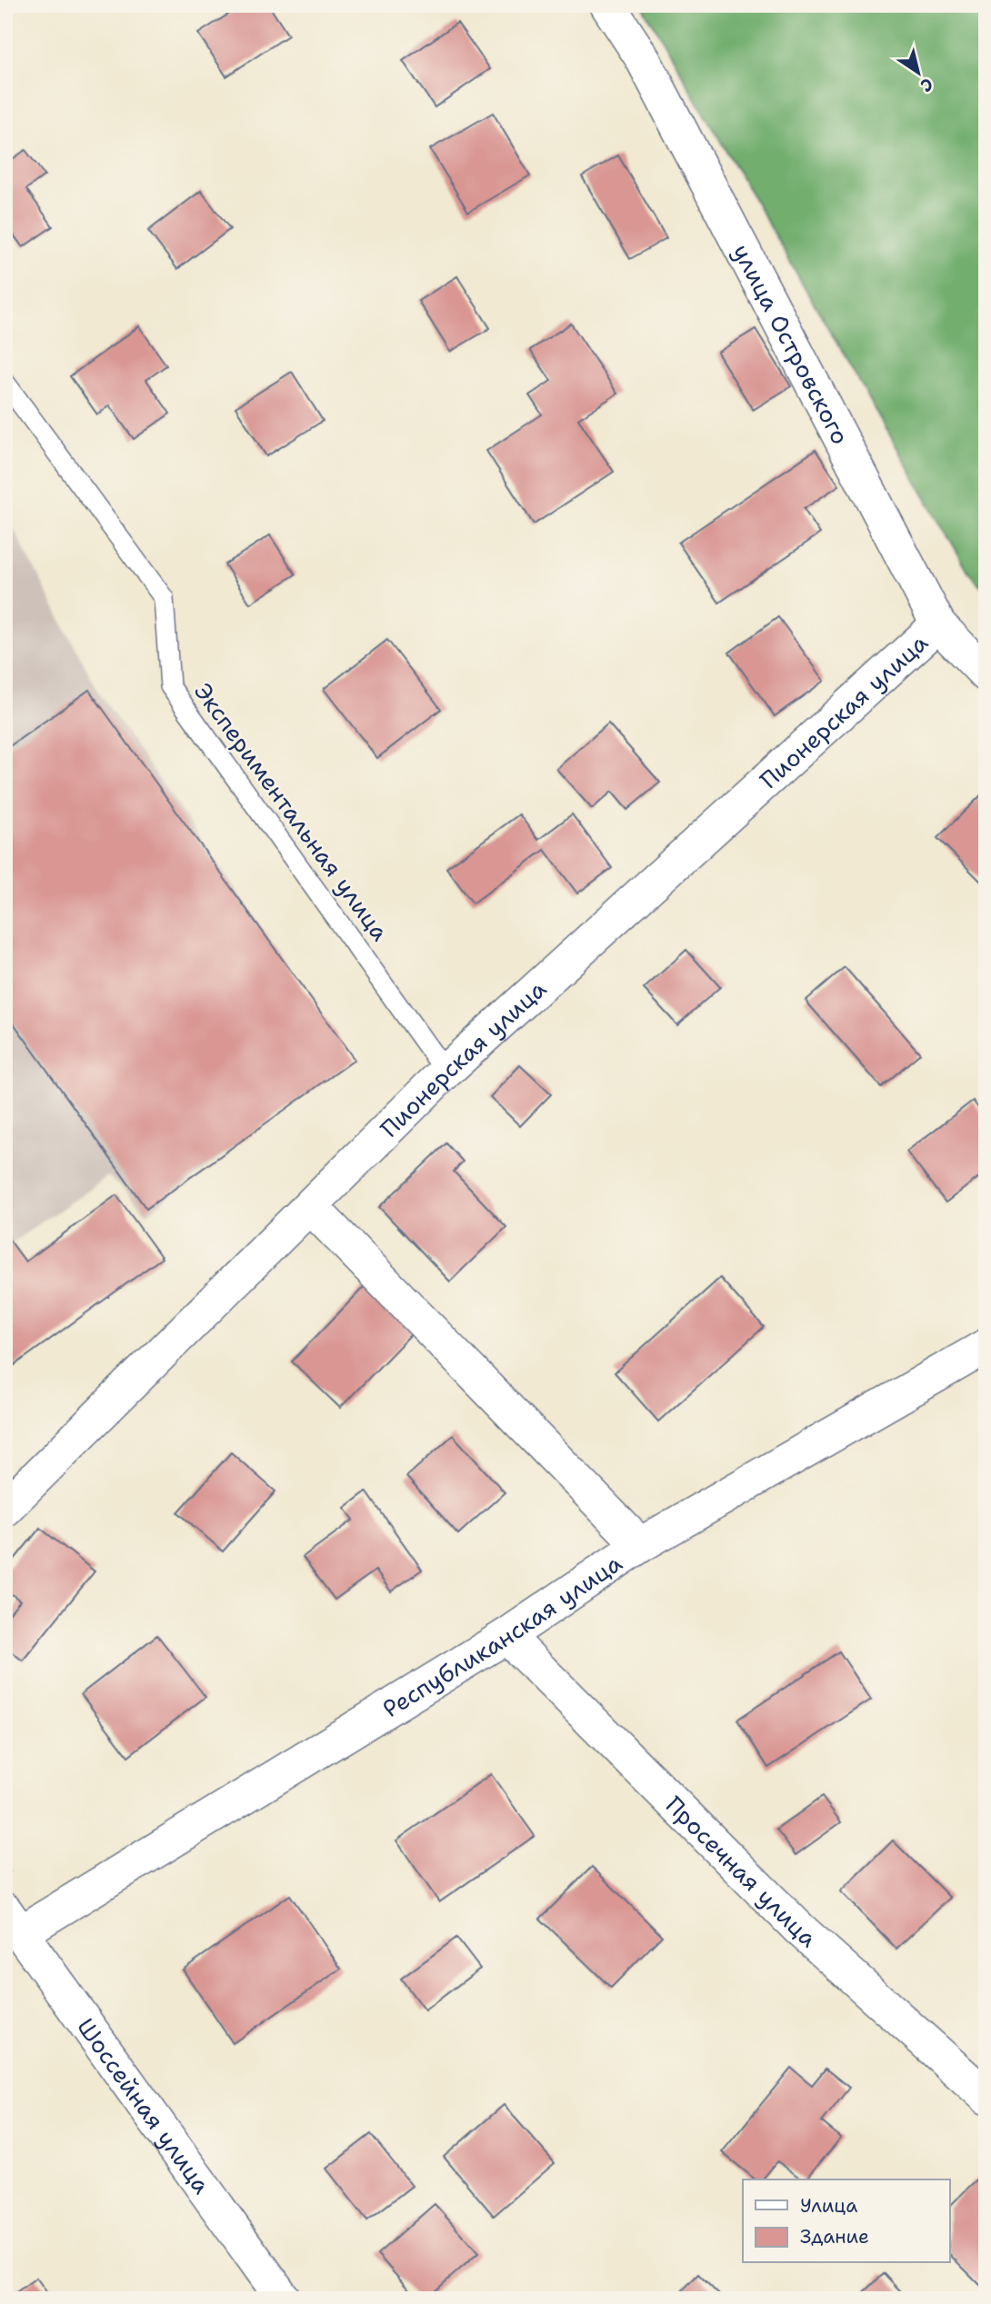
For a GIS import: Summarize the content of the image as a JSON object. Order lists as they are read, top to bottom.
{
  "streets": {
    "street": [
      "улица Островского",
      "Пионерская улица",
      "Республиканская улица",
      "Просечная улица",
      "Шоссейная улица"
    ],
    "lane": ["Экспериментальная улица"]
  },
  "crossings": [
    ["улица Островского", "Пионерская улица"],
    ["Пионерская улица", "Экспериментальная улица"],
    ["Республиканская улица", "Просечная улица"],
    ["Республиканская улица", "Шоссейная улица"]
  ],
  "legend": ["Улица", "Здание"],
  "north": "bottom right"
}
